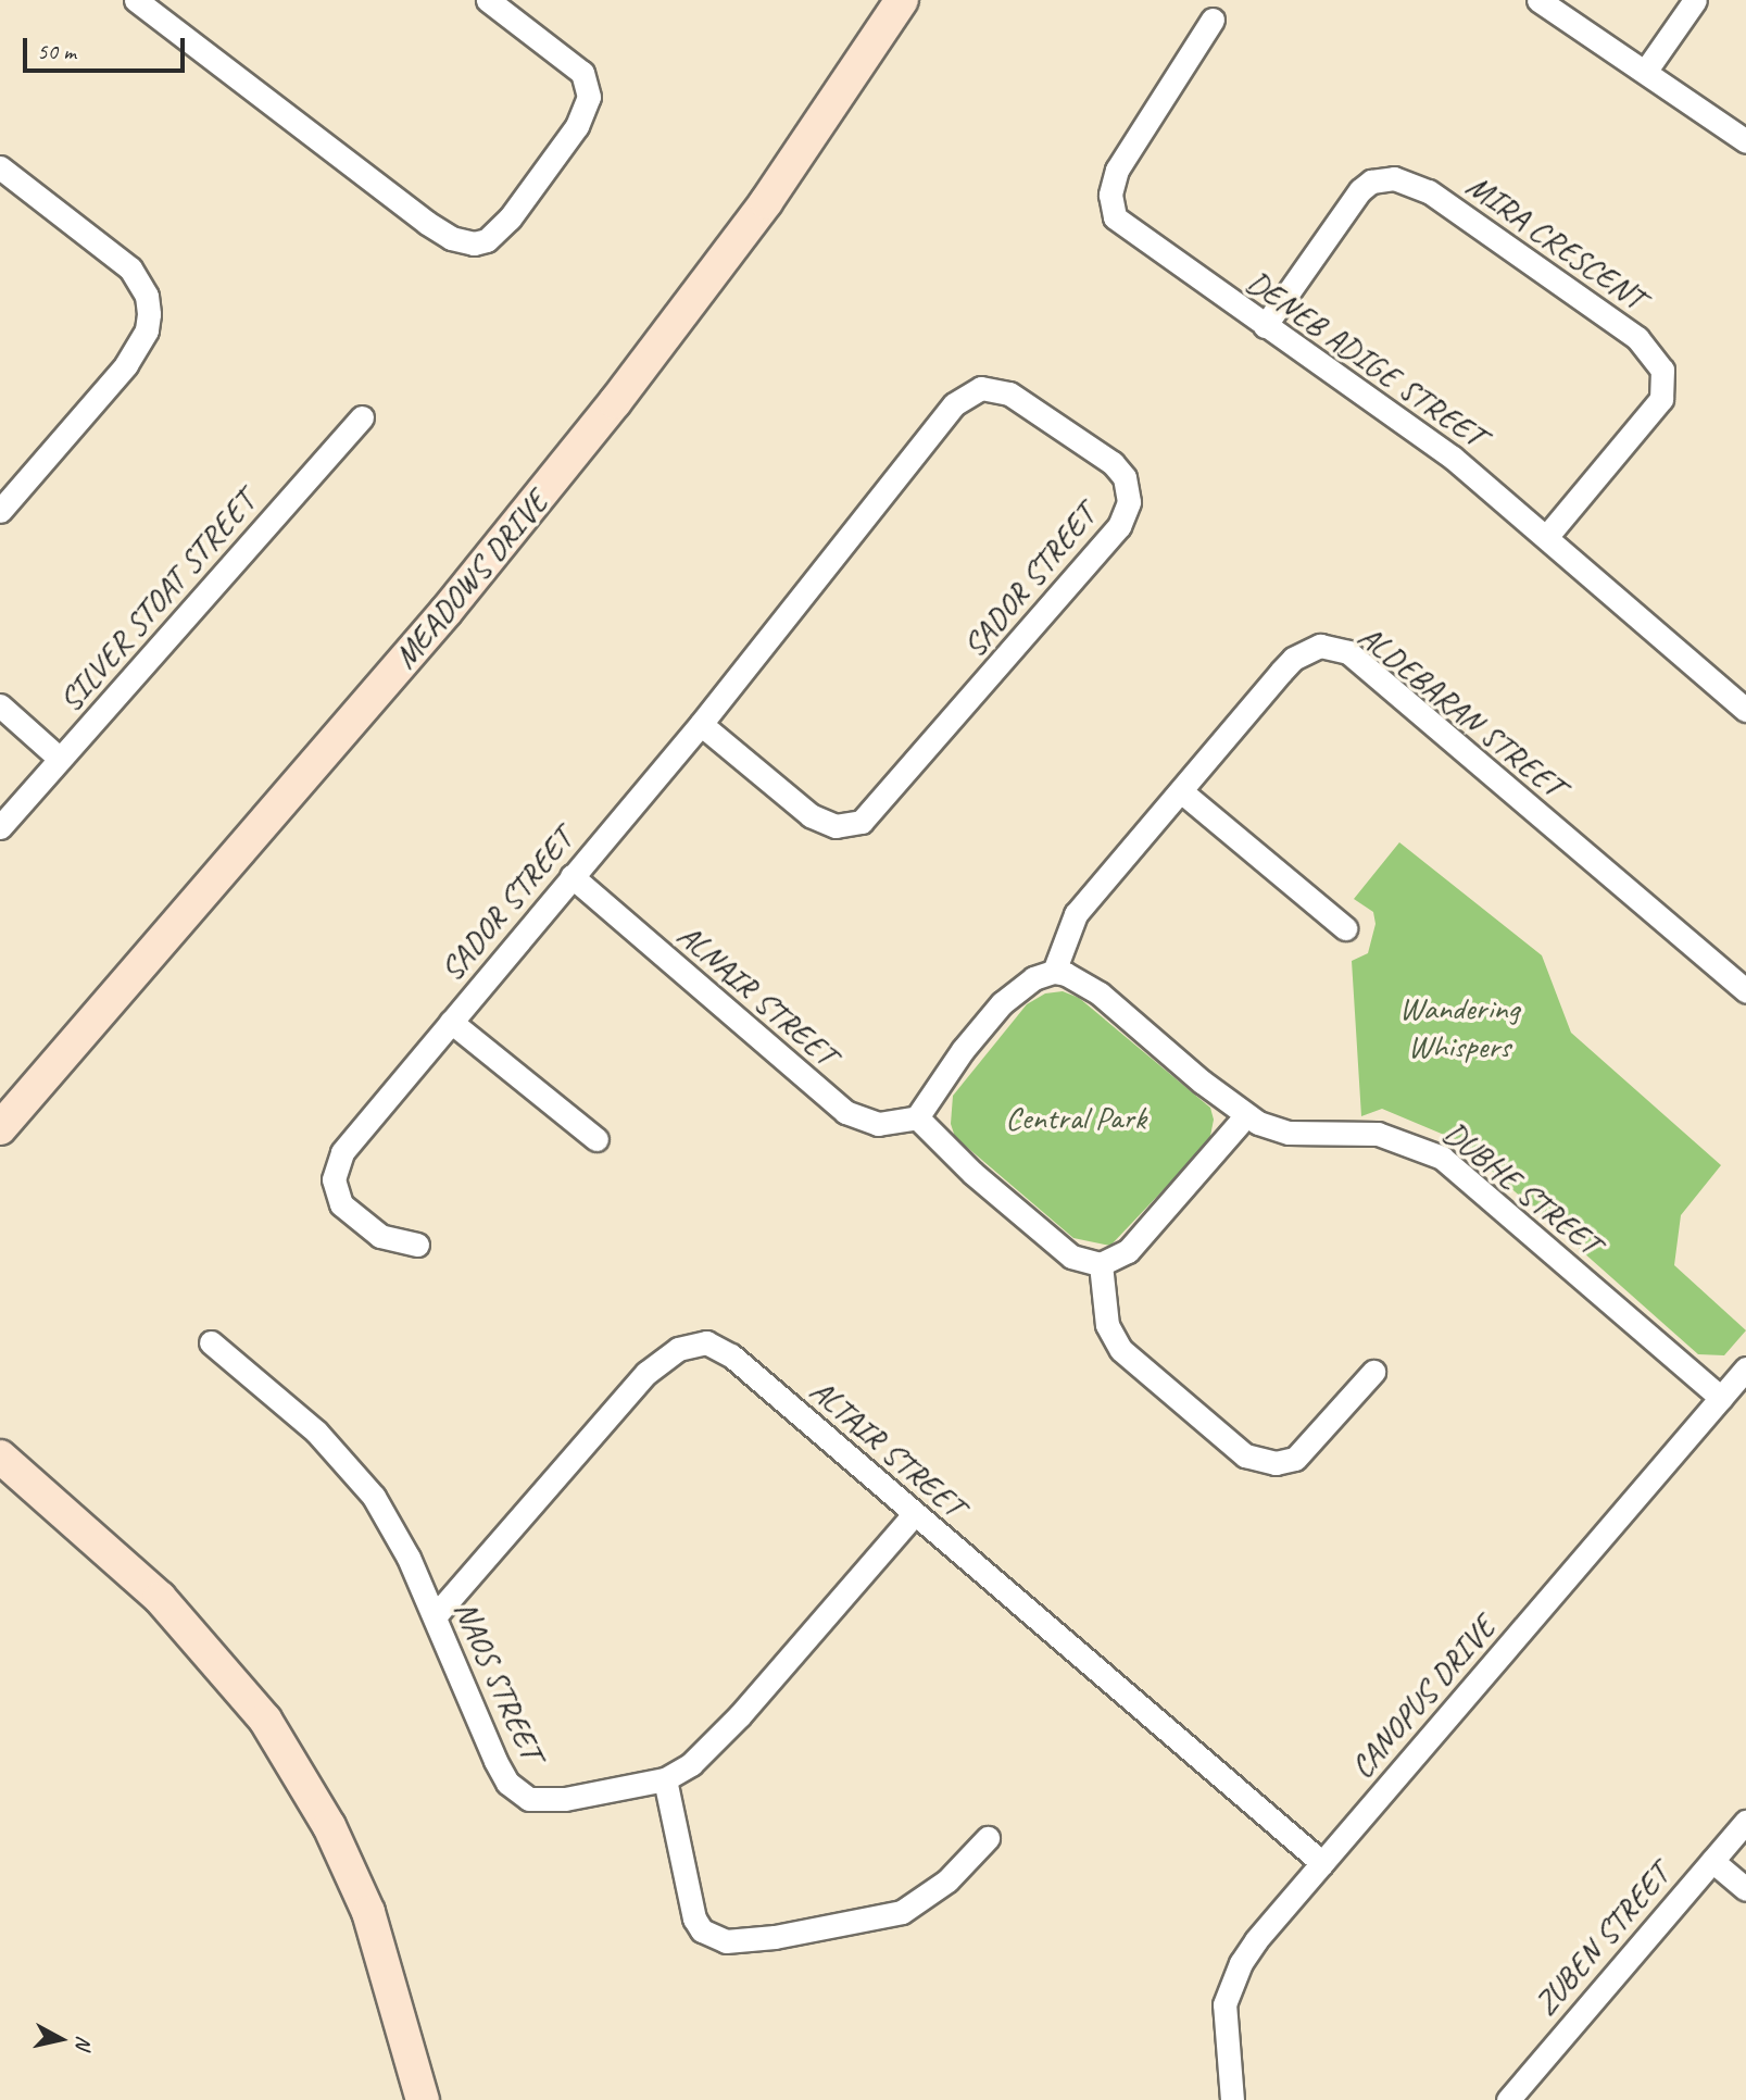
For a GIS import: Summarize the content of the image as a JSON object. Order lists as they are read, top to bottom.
{
  "streets": {
    "street": [
      "MIRA CRESCENT",
      "DENEB ADIGE STREET",
      "MEADOWS DRIVE",
      "SADOR STREET",
      "SILVER STOAT STREET",
      "ALDEBARAN STREET",
      "ALNAIR STREET",
      "DUBHE STREET",
      "ALTAIR STREET",
      "NAOS STREET",
      "CANOPUS DRIVE",
      "ZUBEN STREET"
    ]
  },
  "crossings": [
    ["MIRA CRESCENT", "DENEB ADIGE STREET"],
    ["SADOR STREET", "ALNAIR STREET"],
    ["ALDEBARAN STREET", "DUBHE STREET"],
    ["DUBHE STREET", "CANOPUS DRIVE"],
    ["ALTAIR STREET", "NAOS STREET"],
    ["ALTAIR STREET", "CANOPUS DRIVE"]
  ],
  "parks": ["Wandering Whispers", "Central Park"],
  "scale_bar": "50 m",
  "north": "right"
}
